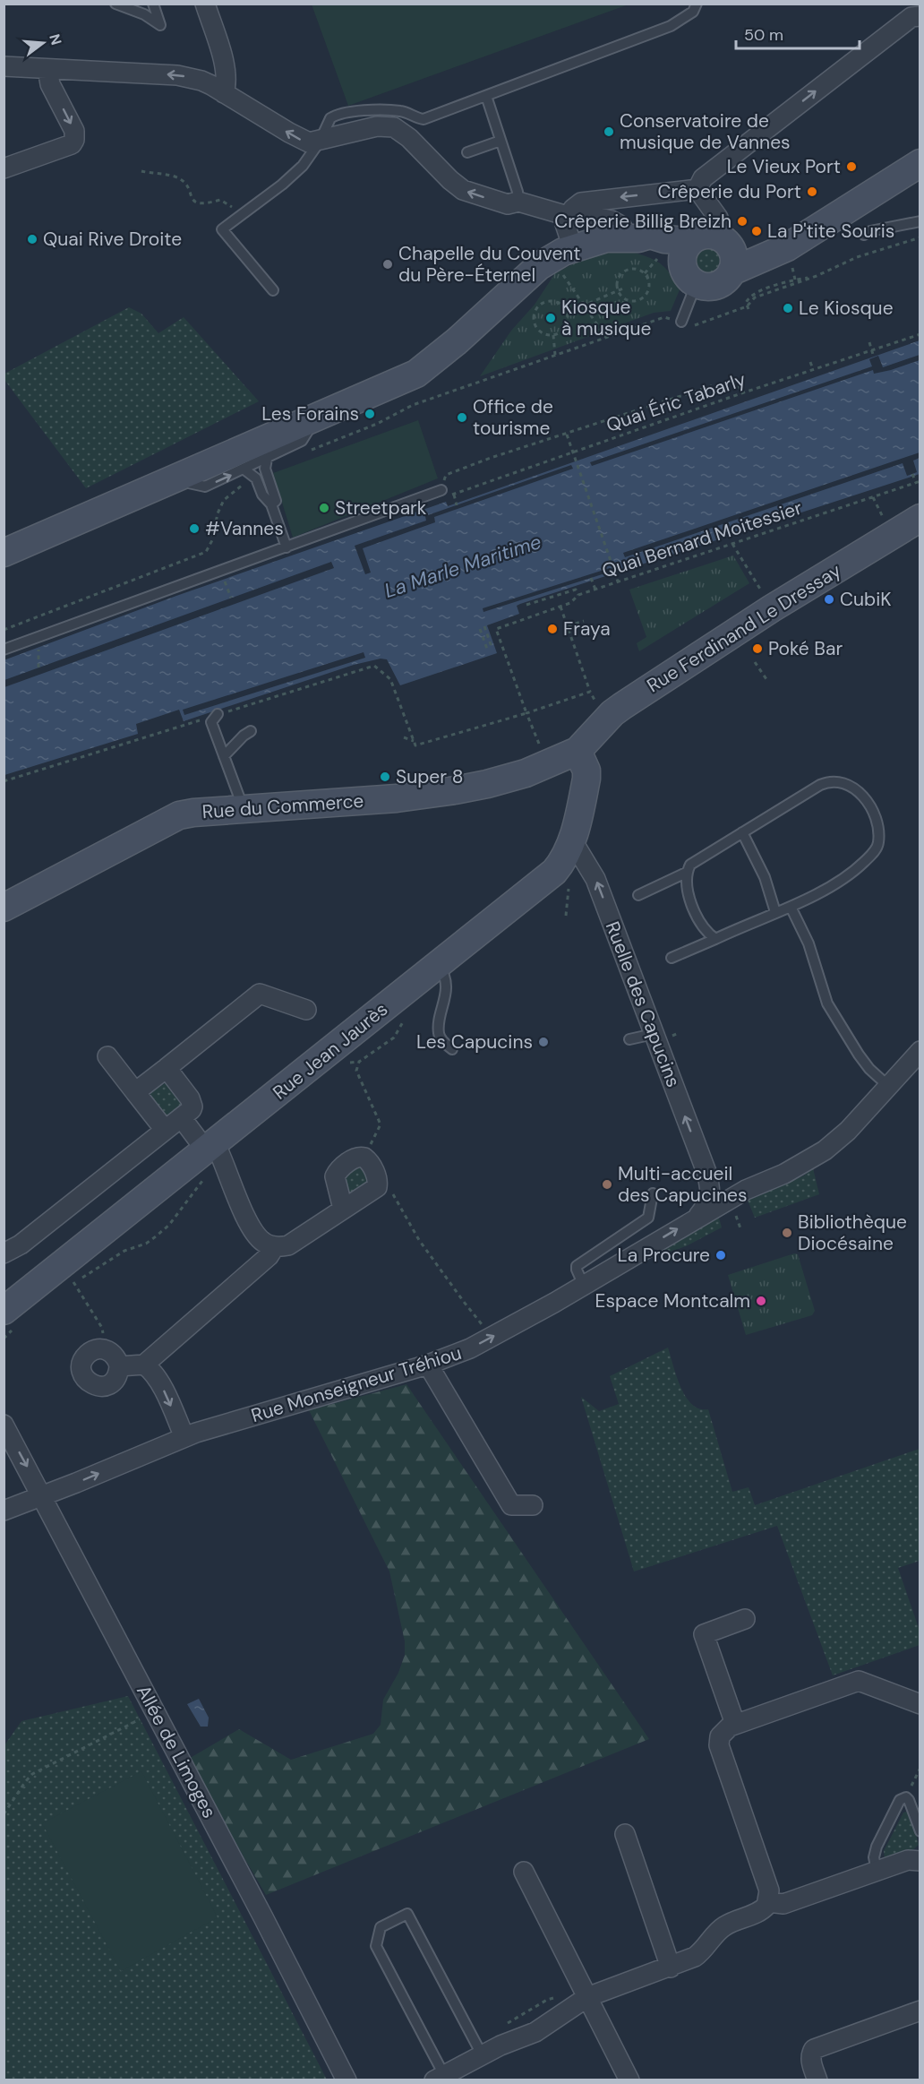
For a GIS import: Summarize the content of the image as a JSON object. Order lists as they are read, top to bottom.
{
  "streets": {
    "main road": ["Rue Ferdinand Le Dressay", "Rue du Commerce", "Rue Jean Jaurès"],
    "street": ["Ruelle des Capucins", "Rue Monseigneur Tréhiou", "Allée de Limoges"],
    "path": ["Quai Éric Tabarly", "Quai Bernard Moitessier"]
  },
  "crossings": [
    ["Rue Ferdinand Le Dressay", "Rue du Commerce"],
    ["Rue Ferdinand Le Dressay", "Rue Jean Jaurès"],
    ["Rue du Commerce", "Rue Jean Jaurès"],
    ["Ruelle des Capucins", "Rue Jean Jaurès"],
    ["Ruelle des Capucins", "Rue Monseigneur Tréhiou"],
    ["Rue Monseigneur Tréhiou", "Allée de Limoges"]
  ],
  "one_way": ["Ruelle des Capucins"],
  "water": ["La Marle Maritime"],
  "places": [
    "Conservatoire de musique de Vannes",
    "Le Vieux Port",
    "Crêperie du Port",
    "Crêperie Billig Breizh",
    "La P'tite Souris",
    "Quai Rive Droite",
    "Chapelle du Couvent du Père-Éternel",
    "Le Kiosque",
    "Kiosque à musique",
    "Les Forains",
    "Office de tourisme",
    "Streetpark",
    "#Vannes",
    "CubiK",
    "Fraya",
    "Poké Bar",
    "Super 8",
    "Les Capucins",
    "Multi-accueil des Capucines",
    "Bibliothèque Diocésaine",
    "La Procure",
    "Espace Montcalm"
  ],
  "scale_bar": "50 m",
  "north": "right"
}
